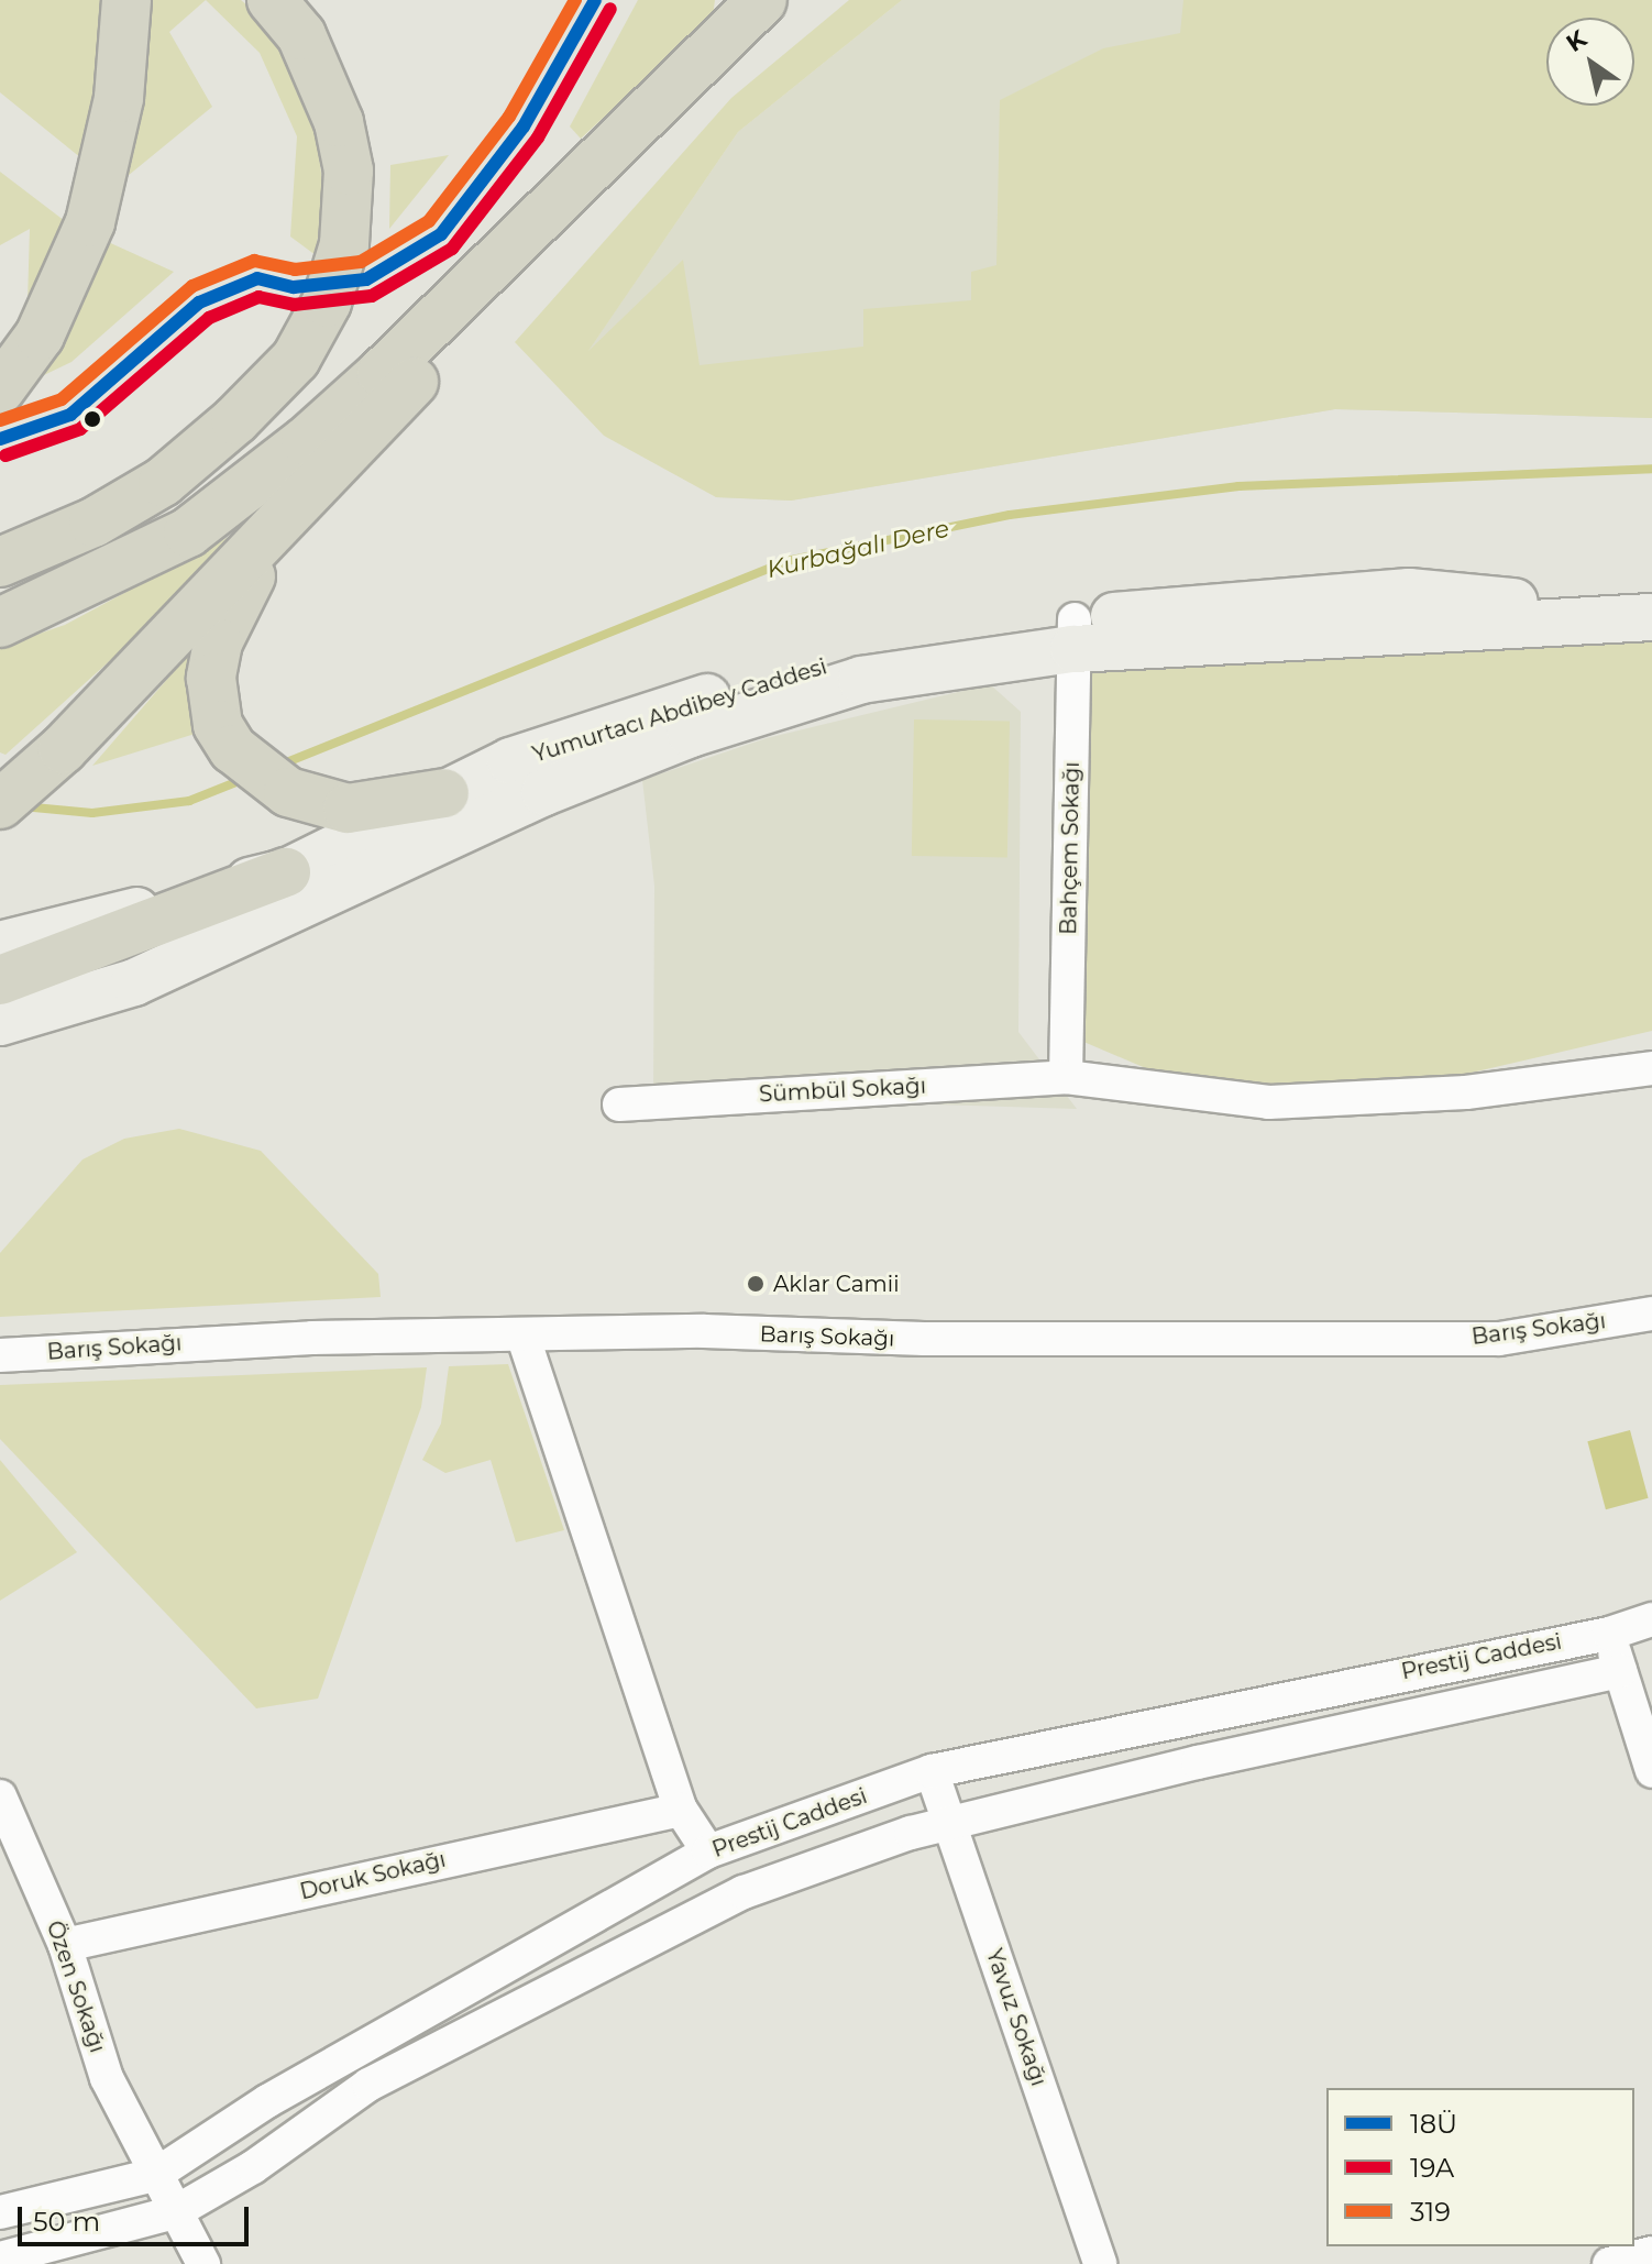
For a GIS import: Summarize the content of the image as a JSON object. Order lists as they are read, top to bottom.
{
  "streets": {
    "main road": ["Yumurtacı Abdibey Caddesi"],
    "street": [
      "Bahçem Sokağı",
      "Sümbül Sokağı",
      "Barış Sokağı",
      "Prestij Caddesi",
      "Doruk Sokağı",
      "Özen Sokağı",
      "Yavuz Sokağı"
    ]
  },
  "crossings": [
    ["Yumurtacı Abdibey Caddesi", "Bahçem Sokağı"],
    ["Bahçem Sokağı", "Sümbül Sokağı"],
    ["Prestij Caddesi", "Özen Sokağı"],
    ["Prestij Caddesi", "Yavuz Sokağı"],
    ["Doruk Sokağı", "Özen Sokağı"]
  ],
  "water": ["Kurbağalı Dere"],
  "places": ["Aklar Camii"],
  "lines": ["transit line 18Ü", "transit line 319", "transit line 19A"],
  "legend": ["18Ü", "19A", "319"],
  "scale_bar": "50 m",
  "north": "top left"
}
